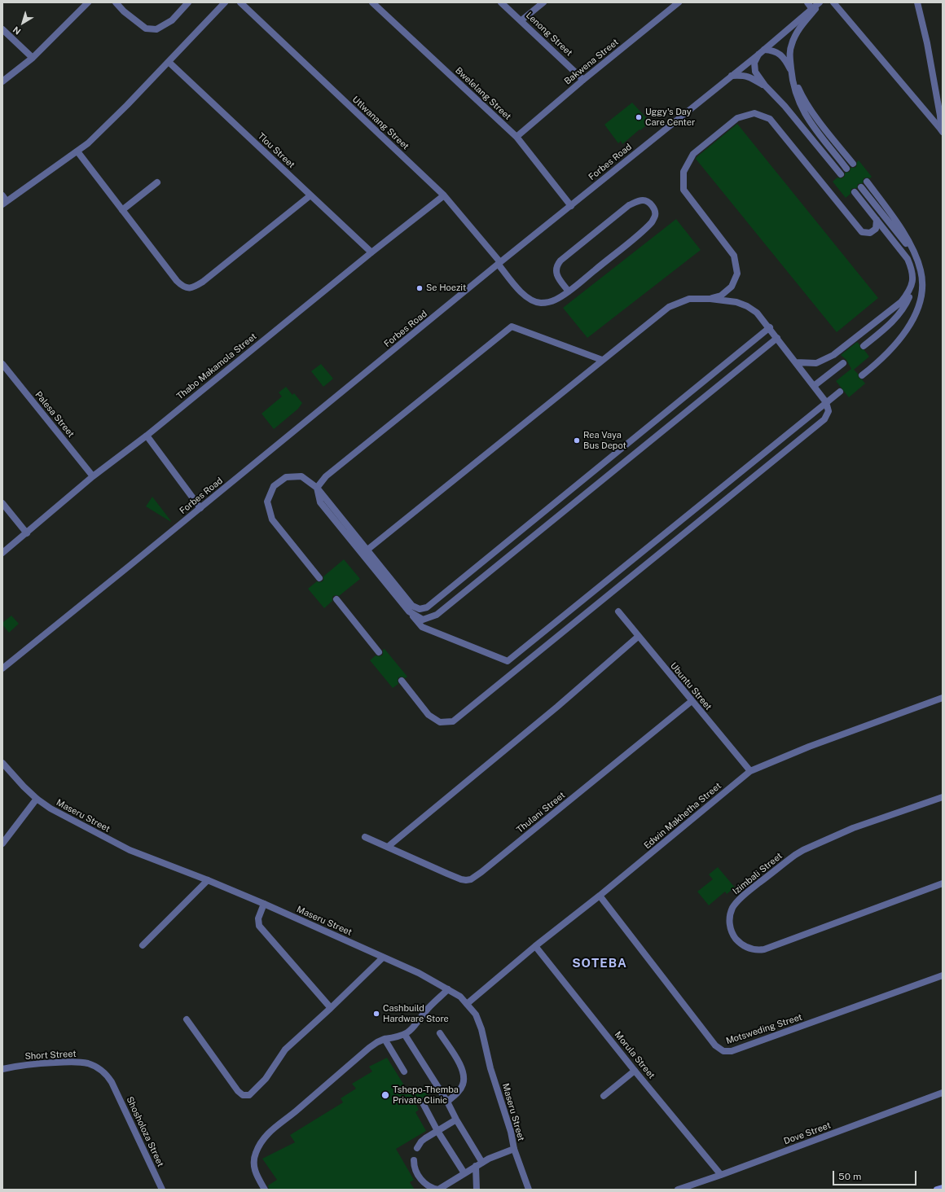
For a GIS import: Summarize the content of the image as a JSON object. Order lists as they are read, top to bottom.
{
  "streets": {
    "street": [
      "Lenong Street",
      "Bakwena Street",
      "Bwelelang Street",
      "Utlwanang Street",
      "Tlou Street",
      "Forbes Road",
      "Thabo Makamola Street",
      "Palesa Street",
      "Ubuntu Street",
      "Thulani Street",
      "Maseru Street",
      "Edwin Makhetha Street",
      "Izimbali Street",
      "Motsweding Street",
      "Short Street",
      "Morula Street",
      "Shosholoza Street",
      "Dove Street"
    ]
  },
  "crossings": [
    ["Lenong Street", "Bakwena Street"],
    ["Bakwena Street", "Bwelelang Street"],
    ["Bwelelang Street", "Forbes Road"],
    ["Utlwanang Street", "Forbes Road"],
    ["Utlwanang Street", "Thabo Makamola Street"],
    ["Tlou Street", "Thabo Makamola Street"],
    ["Thabo Makamola Street", "Palesa Street"],
    ["Ubuntu Street", "Thulani Street"],
    ["Ubuntu Street", "Edwin Makhetha Street"],
    ["Maseru Street", "Edwin Makhetha Street"],
    ["Edwin Makhetha Street", "Motsweding Street"],
    ["Edwin Makhetha Street", "Morula Street"],
    ["Short Street", "Shosholoza Street"],
    ["Morula Street", "Dove Street"]
  ],
  "districts": ["SOTEBA"],
  "places": [
    "Uggy's Day Care Center",
    "Se Hoezit",
    "Rea Vaya Bus Depot",
    "Cashbuild Hardware Store",
    "Tshepo-Themba Private Clinic"
  ],
  "scale_bar": "50 m",
  "north": "bottom left"
}
